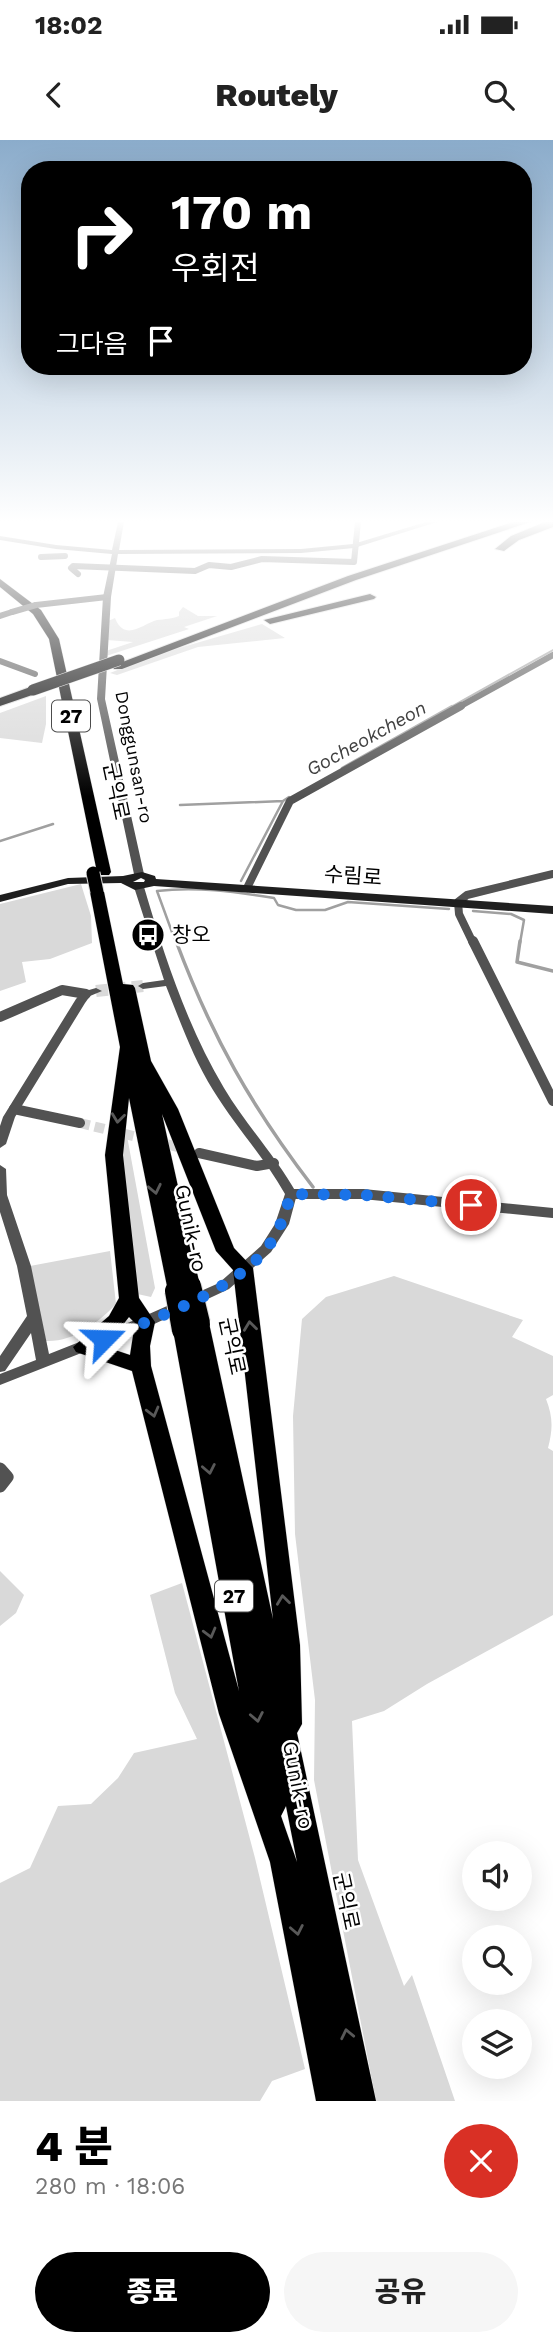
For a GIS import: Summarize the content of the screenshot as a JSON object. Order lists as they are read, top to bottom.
{
  "streets": {
    "highway": ["27", "군익로", "Gunik-ro"],
    "main road": ["수림로"],
    "street": ["Donggunsan-ro"]
  },
  "crossings": [
    ["27", "군익로"],
    ["27", "Gunik-ro"],
    ["Donggunsan-ro", "수림로"],
    ["군익로", "Gunik-ro"]
  ],
  "water": ["Gocheokcheon"],
  "places": {
    "bus stop": ["창오"]
  },
  "page": {
    "status": "18:02",
    "header": "Routely",
    "turn": ["170 m", "우회전"],
    "then": "그다음",
    "heading": ["4 분", "280 m · 18:06"],
    "buttons": ["종료", "공유"]
  }
}
